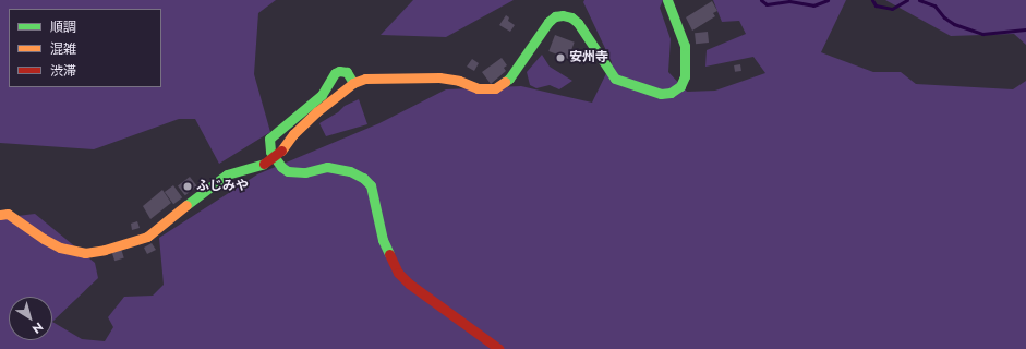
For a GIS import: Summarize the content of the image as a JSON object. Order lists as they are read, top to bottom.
{
  "places": ["安州寺", "ふじみや"],
  "legend": ["順調", "混雑", "渋滞"],
  "north": "bottom right"
}
